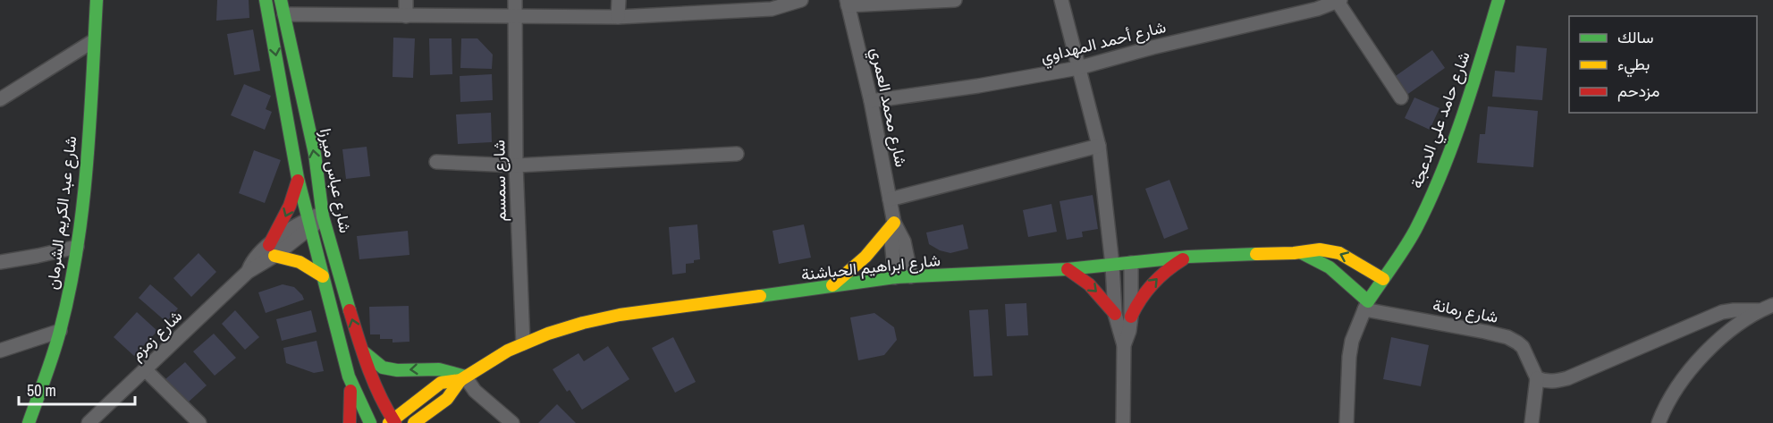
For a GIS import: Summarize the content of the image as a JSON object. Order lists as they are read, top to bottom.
{
  "streets": {
    "street": [
      "شارع أحمد المهداوي",
      "شارع محمد العمري",
      "شارع حامد علي الدعجة",
      "شارع عباس ميرزا",
      "شارع سمسم",
      "شارع عبد الكريم الشرمان",
      "شارع ابراهيم الحباشنة",
      "شارع رمانة",
      "شارع زمزم"
    ]
  },
  "crossings": [
    ["شارع أحمد المهداوي", "شارع محمد العمري"],
    ["شارع محمد العمري", "شارع ابراهيم الحباشنة"],
    ["شارع حامد علي الدعجة", "شارع ابراهيم الحباشنة"],
    ["شارع حامد علي الدعجة", "شارع رمانة"],
    ["شارع عباس ميرزا", "شارع ابراهيم الحباشنة"],
    ["شارع عباس ميرزا", "شارع زمزم"],
    ["شارع سمسم", "شارع ابراهيم الحباشنة"],
    ["شارع ابراهيم الحباشنة", "شارع رمانة"]
  ],
  "legend": ["سالك", "بطيء", "مزدحم"],
  "scale_bar": "50 m"
}
